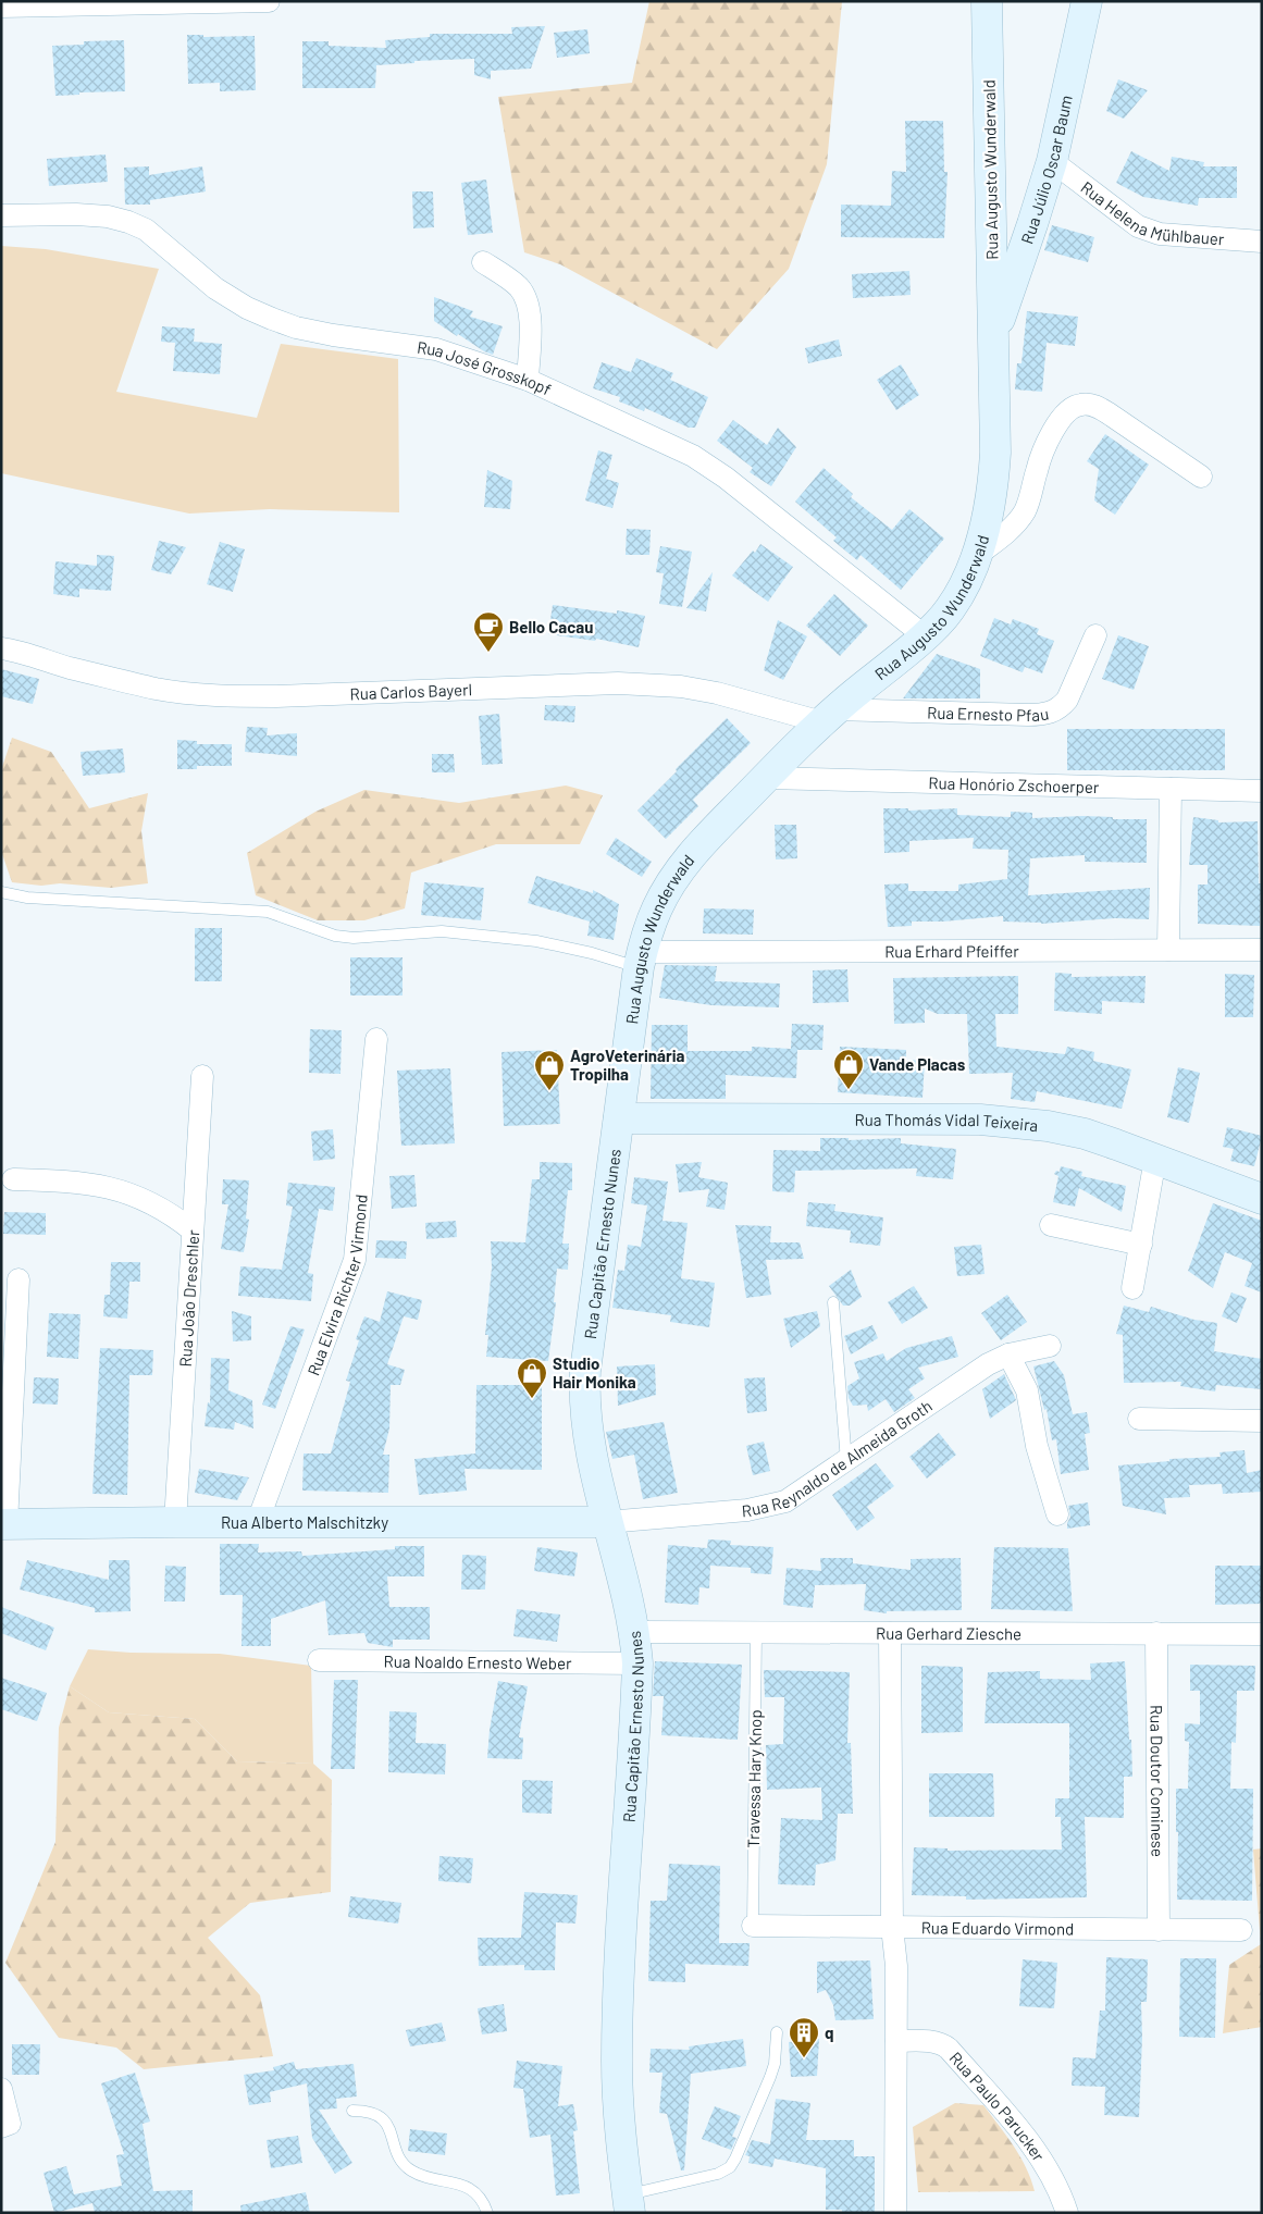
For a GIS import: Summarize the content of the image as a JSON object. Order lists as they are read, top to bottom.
{
  "streets": {
    "main road": [
      "Rua Augusto Wunderwald",
      "Rua Júlio Oscar Baum",
      "Rua Thomás Vidal Teixeira",
      "Rua Capitão Ernesto Nunes",
      "Rua Alberto Malschitzky"
    ],
    "street": [
      "Rua Helena Mühlbauer",
      "Rua José Grosskopf",
      "Rua Carlos Bayerl",
      "Rua Ernesto Pfau",
      "Rua Honório Zschoerper",
      "Rua Erhard Pfeiffer",
      "Rua Elvira Richter Virmond",
      "Rua João Dreschler",
      "Rua Reynaldo de Almeida Groth",
      "Rua Gerhard Ziesche",
      "Rua Noaldo Ernesto Weber",
      "Rua Doutor Cominese",
      "Rua Eduardo Virmond",
      "Rua Paulo Parucker"
    ],
    "lane": ["Travessa Hary Knop"]
  },
  "crossings": [
    ["Rua Augusto Wunderwald", "Rua Júlio Oscar Baum"],
    ["Rua Augusto Wunderwald", "Rua José Grosskopf"],
    ["Rua Augusto Wunderwald", "Rua Carlos Bayerl"],
    ["Rua Augusto Wunderwald", "Rua Ernesto Pfau"],
    ["Rua Augusto Wunderwald", "Rua Honório Zschoerper"],
    ["Rua Augusto Wunderwald", "Rua Erhard Pfeiffer"],
    ["Rua Augusto Wunderwald", "Rua Thomás Vidal Teixeira"],
    ["Rua Augusto Wunderwald", "Rua Capitão Ernesto Nunes"],
    ["Rua Júlio Oscar Baum", "Rua Helena Mühlbauer"],
    ["Rua Carlos Bayerl", "Rua Ernesto Pfau"],
    ["Rua Thomás Vidal Teixeira", "Rua Capitão Ernesto Nunes"],
    ["Rua Capitão Ernesto Nunes", "Rua Reynaldo de Almeida Groth"],
    ["Rua Capitão Ernesto Nunes", "Rua Alberto Malschitzky"],
    ["Rua Capitão Ernesto Nunes", "Rua Gerhard Ziesche"],
    ["Rua Capitão Ernesto Nunes", "Rua Noaldo Ernesto Weber"],
    ["Rua Elvira Richter Virmond", "Rua Alberto Malschitzky"],
    ["Rua João Dreschler", "Rua Alberto Malschitzky"],
    ["Rua Reynaldo de Almeida Groth", "Rua Alberto Malschitzky"],
    ["Rua Gerhard Ziesche", "Travessa Hary Knop"],
    ["Rua Gerhard Ziesche", "Rua Doutor Cominese"],
    ["Travessa Hary Knop", "Rua Eduardo Virmond"],
    ["Rua Doutor Cominese", "Rua Eduardo Virmond"]
  ],
  "places": {
    "cafe": ["Bello Cacau"],
    "shop": ["Vande Placas", "AgroVeterinária Tropilha", "Studio Hair Monika"],
    "building": ["q"]
  }
}
